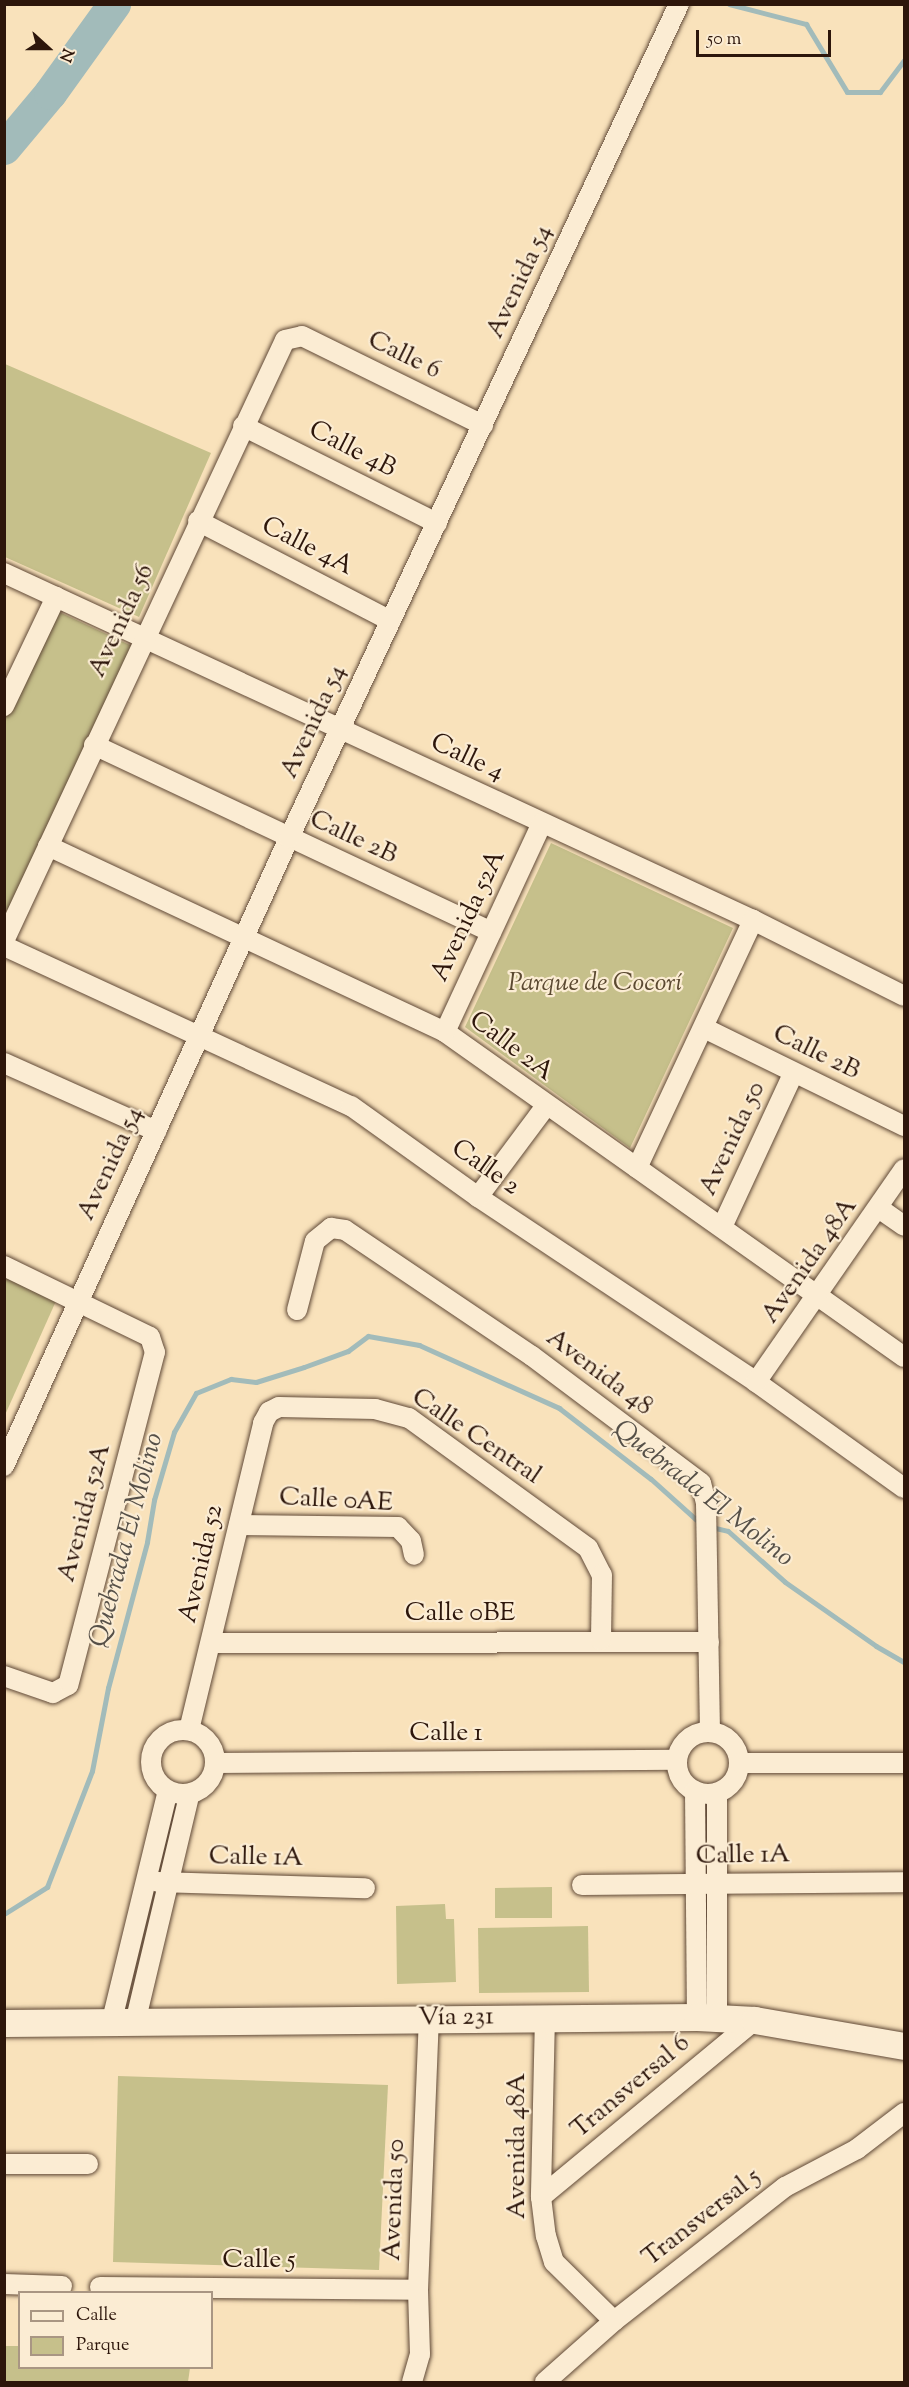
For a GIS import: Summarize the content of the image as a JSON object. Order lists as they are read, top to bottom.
{
  "streets": {
    "main road": ["Vía 231"],
    "street": [
      "Avenida 54",
      "Calle 6",
      "Calle 4B",
      "Calle 4A",
      "Avenida 56",
      "Calle 4",
      "Calle 2B",
      "Avenida 52A",
      "Calle 2A",
      "Avenida 50",
      "Calle 2",
      "Avenida 48A",
      "Avenida 48",
      "Calle Central",
      "Calle 0AE",
      "Avenida 52",
      "Calle 0BE",
      "Calle 1",
      "Calle 1A",
      "Transversal 6",
      "Transversal 5",
      "Calle 5"
    ]
  },
  "crossings": [
    ["Avenida 54", "Calle 6"],
    ["Avenida 54", "Calle 4B"],
    ["Avenida 54", "Calle 4A"],
    ["Avenida 54", "Calle 4"],
    ["Avenida 54", "Calle 2B"],
    ["Avenida 54", "Avenida 52A"],
    ["Avenida 54", "Calle 2A"],
    ["Avenida 54", "Calle 2"],
    ["Calle 6", "Avenida 56"],
    ["Calle 4B", "Avenida 56"],
    ["Calle 4A", "Avenida 56"],
    ["Avenida 56", "Calle 4"],
    ["Avenida 56", "Calle 2B"],
    ["Avenida 56", "Calle 2A"],
    ["Calle 4", "Avenida 52A"],
    ["Calle 2B", "Avenida 52A"],
    ["Calle 2B", "Avenida 50"],
    ["Avenida 52A", "Calle 2A"],
    ["Calle 2A", "Avenida 50"],
    ["Calle 2A", "Avenida 48A"],
    ["Avenida 50", "Vía 231"],
    ["Avenida 50", "Calle 5"],
    ["Calle 2", "Avenida 48A"],
    ["Avenida 48A", "Vía 231"],
    ["Avenida 48A", "Transversal 6"],
    ["Avenida 48A", "Transversal 5"],
    ["Avenida 48", "Calle 0BE"],
    ["Avenida 48", "Calle 1"],
    ["Calle Central", "Avenida 52"],
    ["Calle Central", "Calle 0BE"],
    ["Calle 0AE", "Avenida 52"],
    ["Avenida 52", "Calle 0BE"],
    ["Avenida 52", "Calle 1"],
    ["Vía 231", "Transversal 6"]
  ],
  "water": ["Quebrada El Molino"],
  "parks": ["Parque de Cocorí"],
  "legend": ["Calle", "Parque"],
  "scale_bar": "50 m",
  "north": "right"
}
